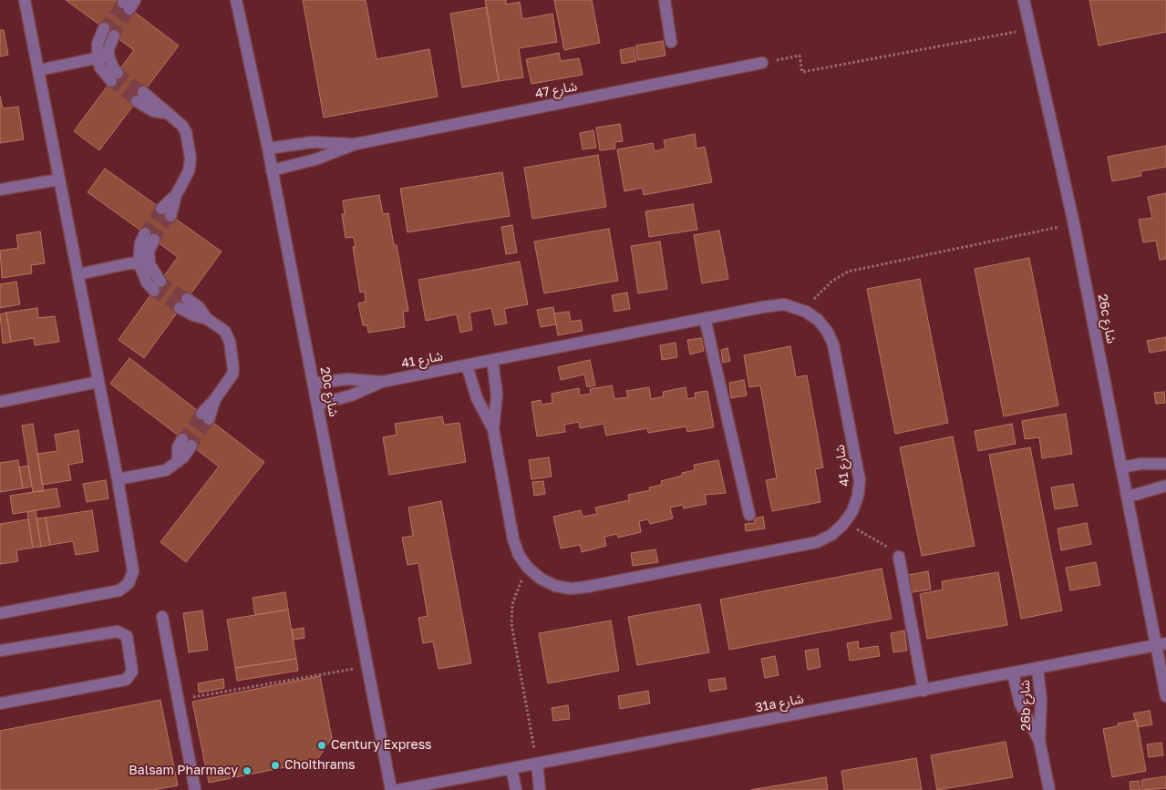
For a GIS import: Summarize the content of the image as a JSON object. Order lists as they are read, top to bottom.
{
  "streets": {
    "street": [
      "شارع 47",
      "26c شارع",
      "شارع 41",
      "20c شارع",
      "31a شارع",
      "26b شارع"
    ]
  },
  "crossings": [
    ["شارع 47", "20c شارع"],
    ["26c شارع", "31a شارع"],
    ["شارع 41", "20c شارع"],
    ["31a شارع", "26b شارع"]
  ],
  "places": ["Century Express", "Choithrams", "Balsam Pharmacy"]
}
